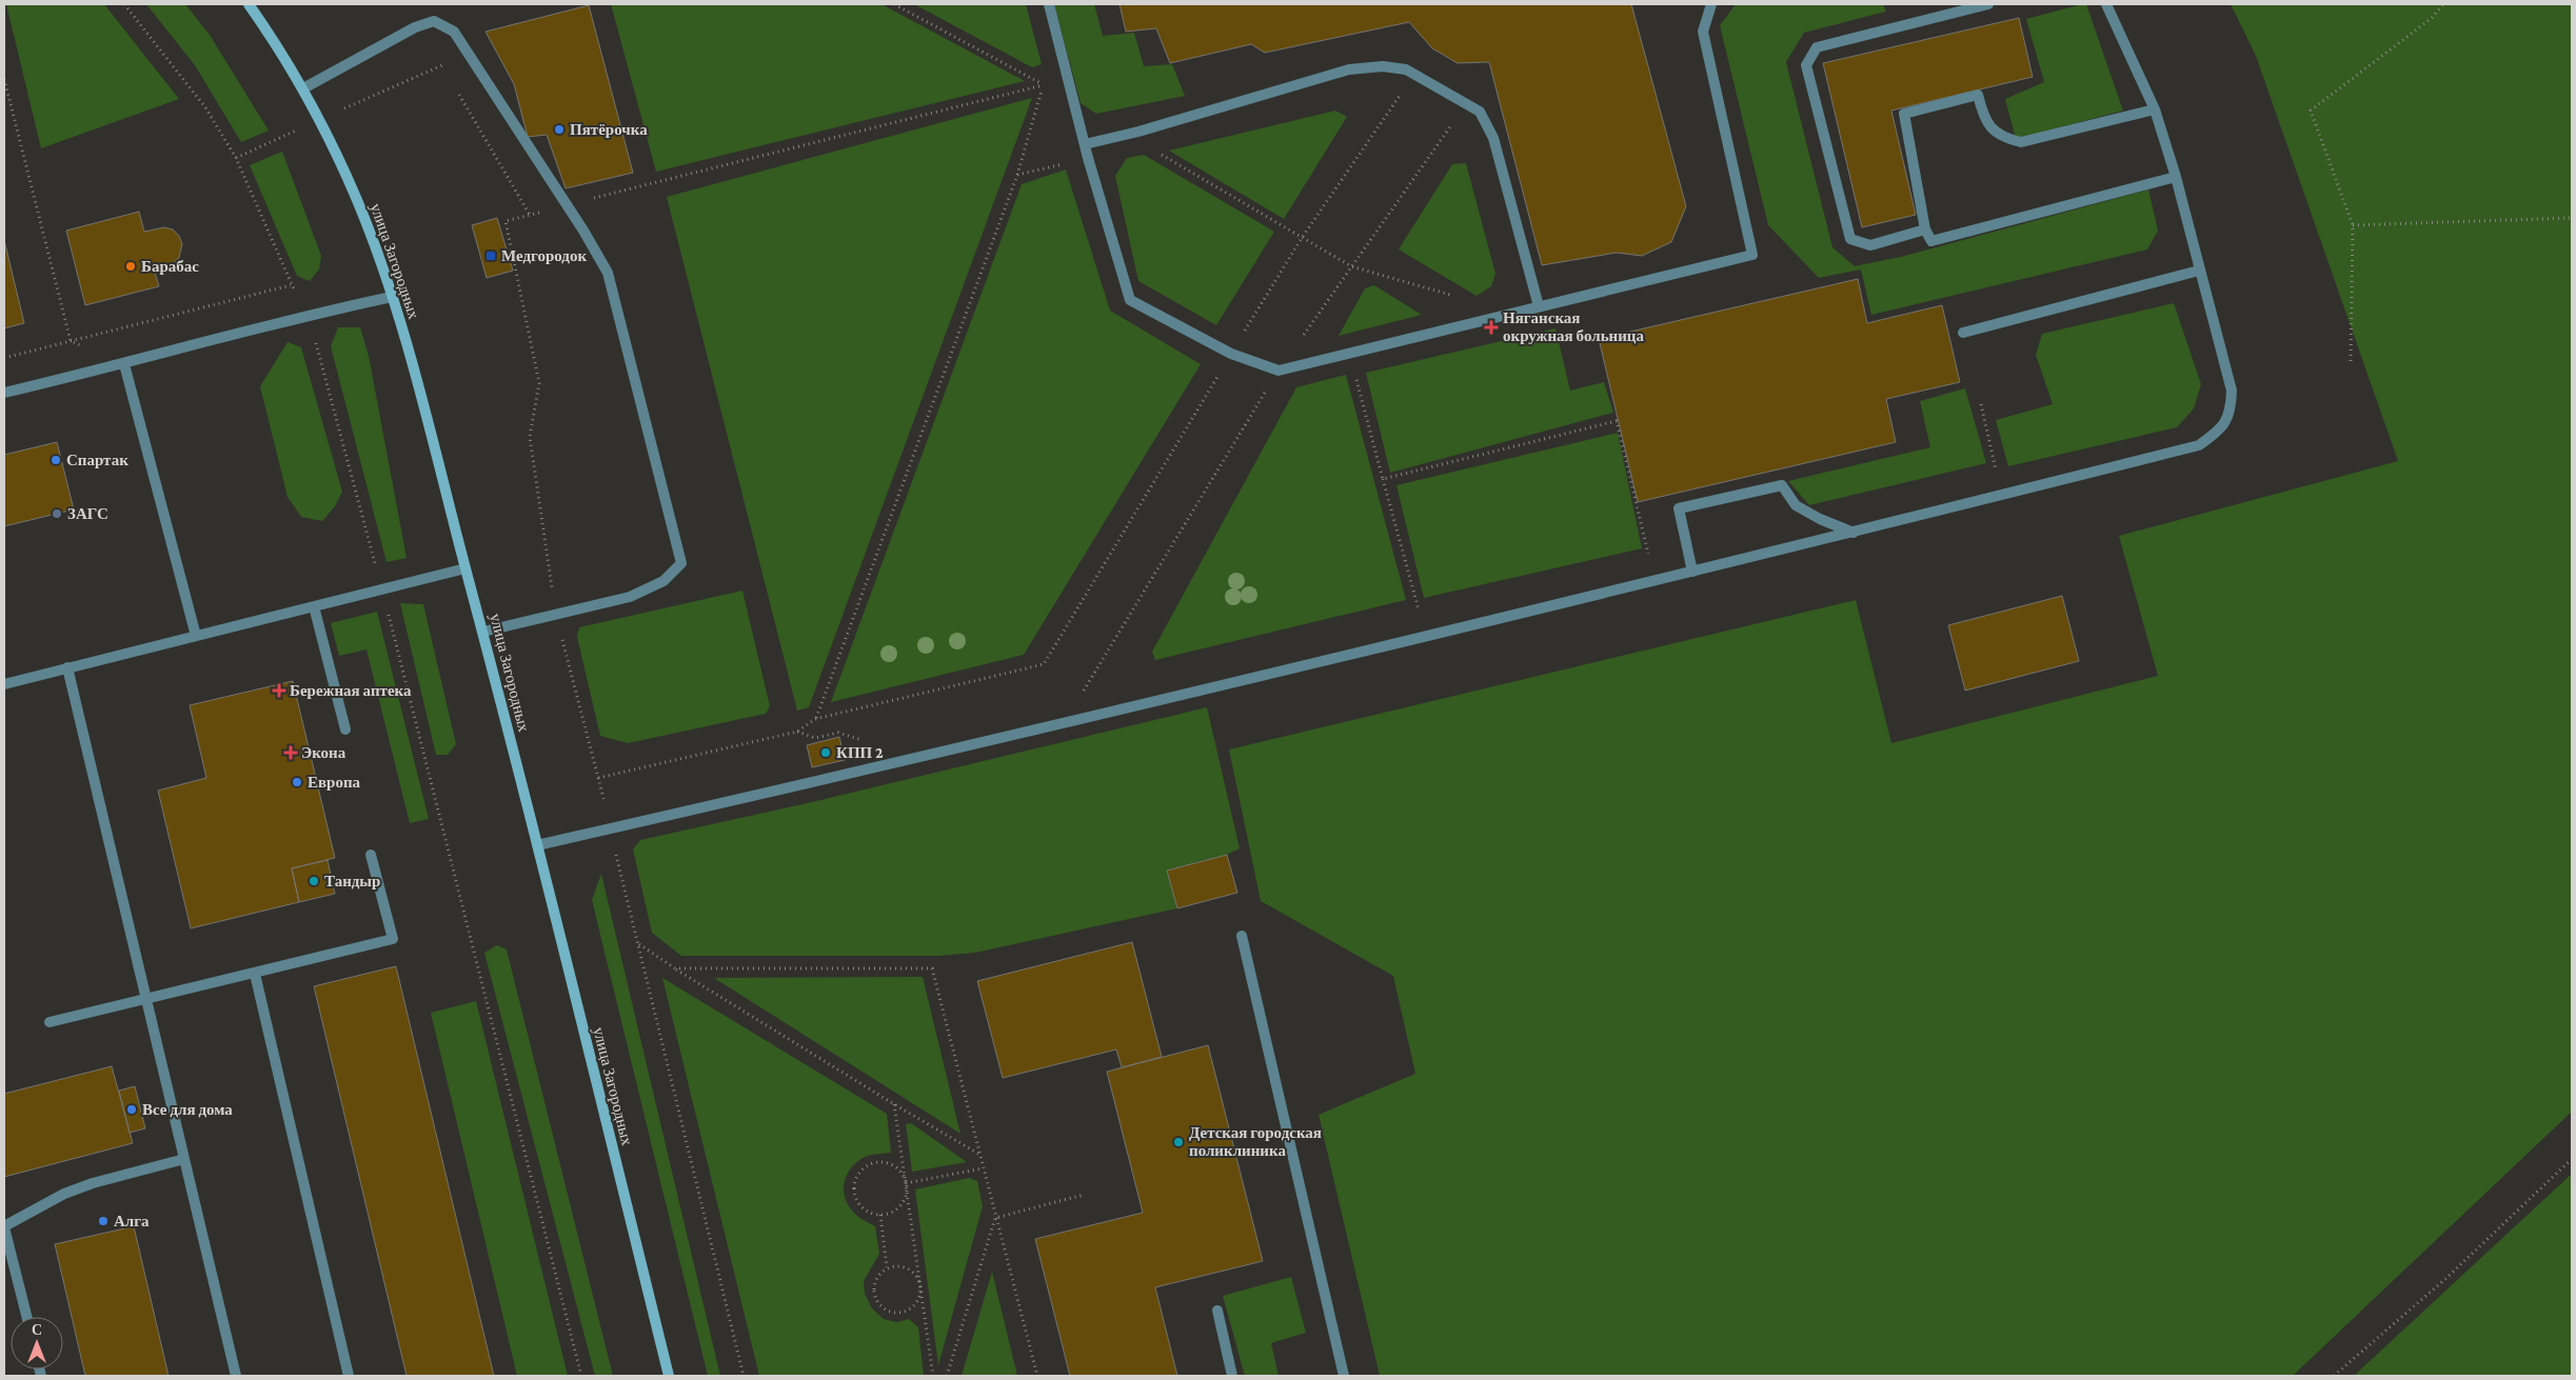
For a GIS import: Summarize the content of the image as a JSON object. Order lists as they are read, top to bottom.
{
  "streets": {
    "main road": ["улица Загородных"]
  },
  "places": {
    "other": [
      "Пятёрочка",
      "Барабас",
      "Спартак",
      "ЗАГС",
      "КПП 2",
      "Европа",
      "Тандыр",
      "Все для дома",
      "Детская городская поликлиника",
      "Алга"
    ],
    "transit": ["Медгородок"],
    "health": ["Няганская окружная больница", "Бережная аптека", "Экона"]
  },
  "north": "top"
}
